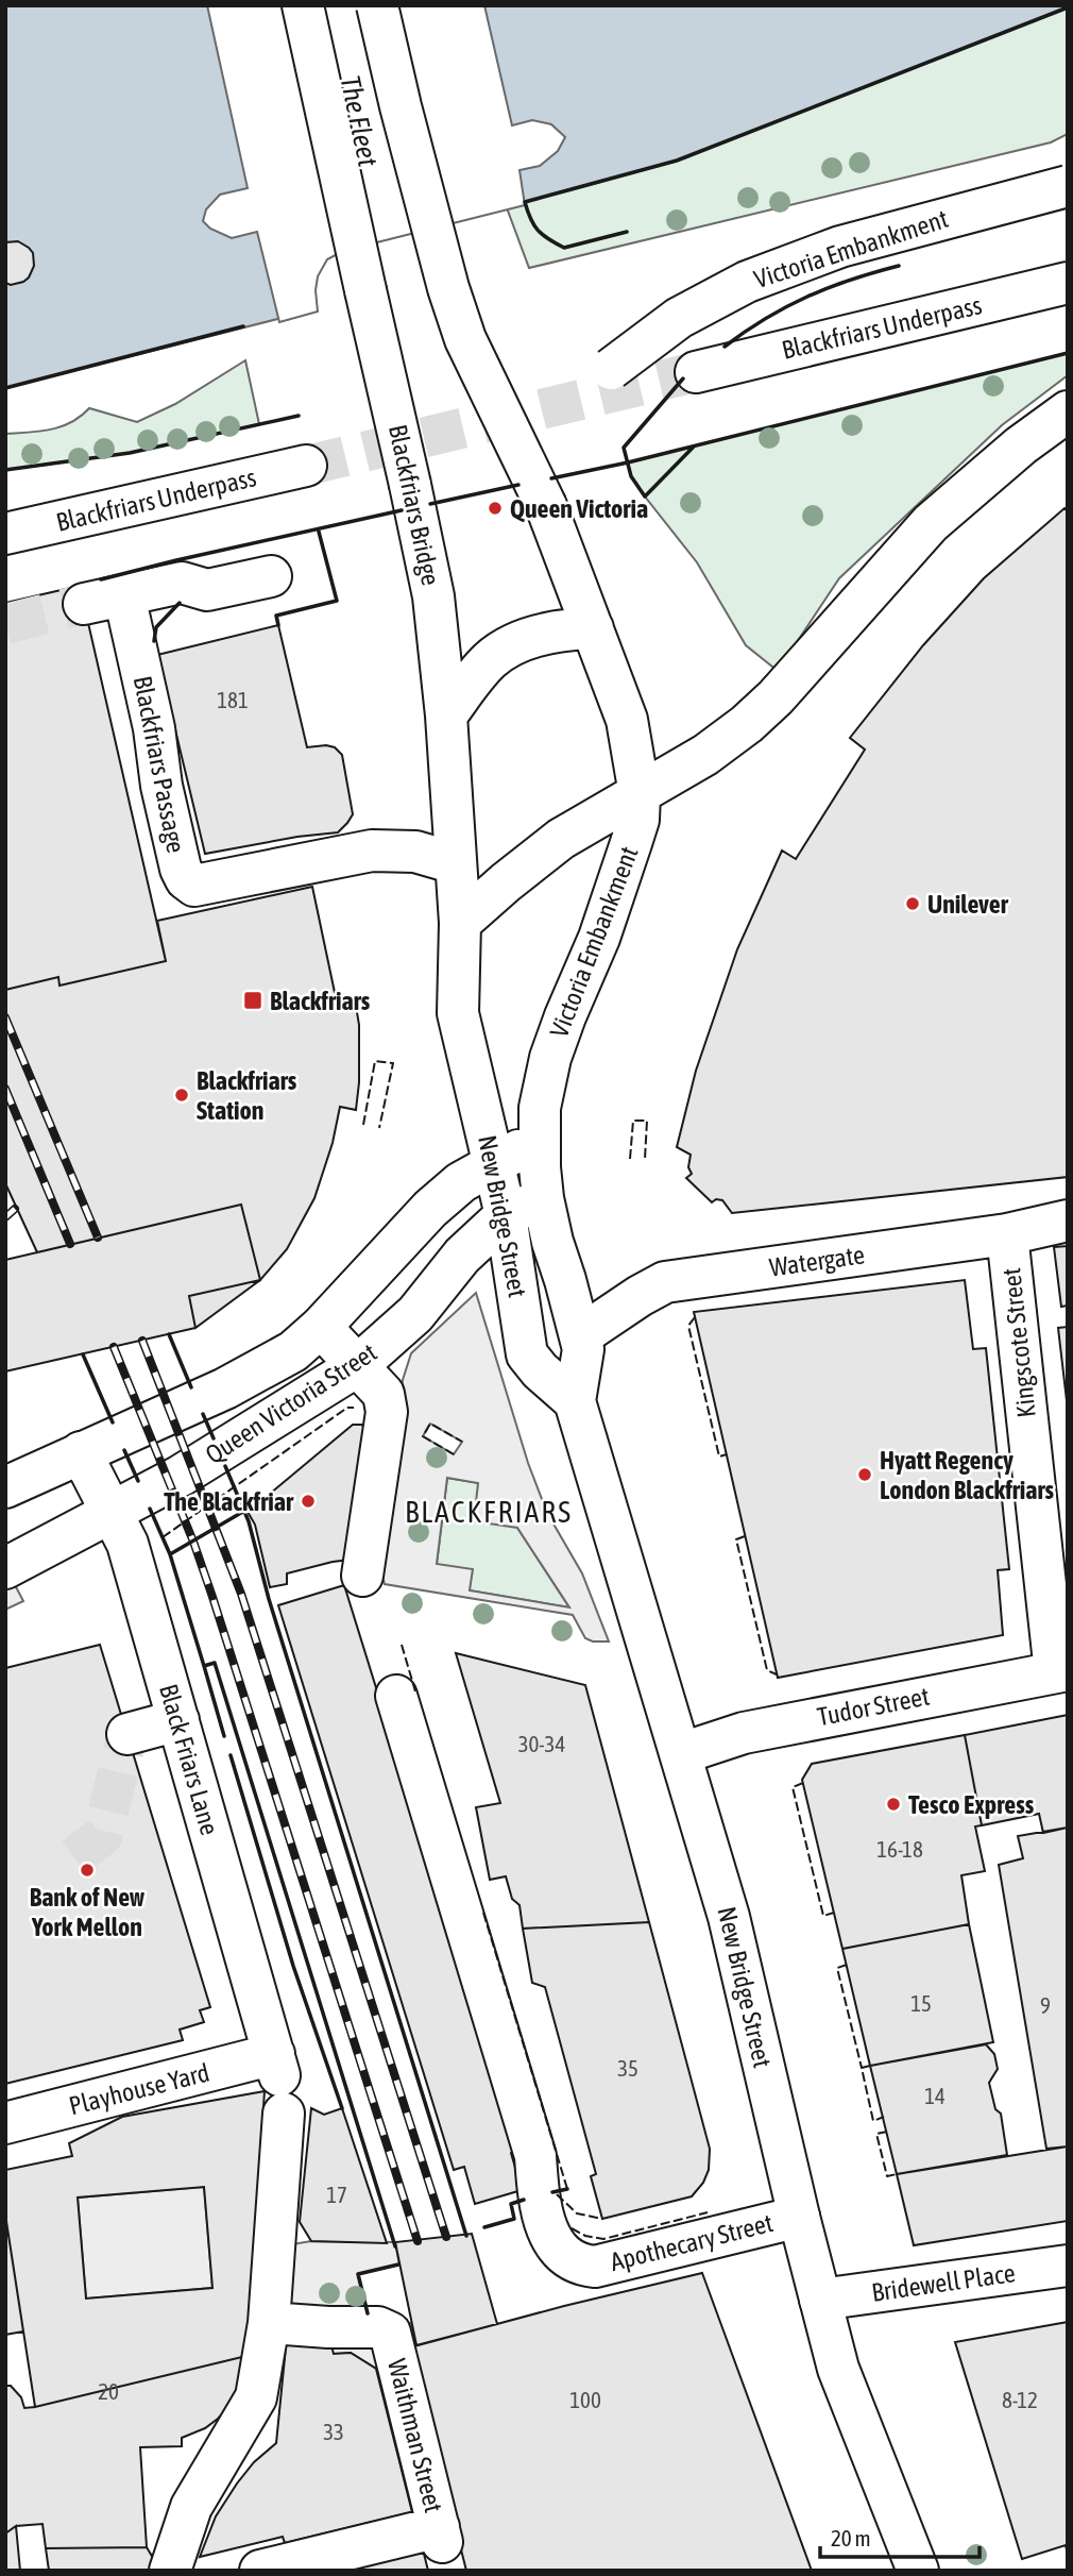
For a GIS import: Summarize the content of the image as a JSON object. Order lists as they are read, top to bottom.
{
  "streets": {
    "main road": [
      "Victoria Embankment",
      "Blackfriars Underpass",
      "Blackfriars Bridge",
      "Blackfriars Passage",
      "New Bridge Street",
      "Watergate",
      "Kingscote Street",
      "Queen Victoria Street",
      "Tudor Street",
      "Black Friars Lane",
      "Playhouse Yard",
      "Apothecary Street",
      "Bridewell Place",
      "Waithman Street"
    ]
  },
  "crossings": [
    ["Victoria Embankment", "New Bridge Street"],
    ["Blackfriars Bridge", "Blackfriars Passage"],
    ["Blackfriars Bridge", "New Bridge Street"],
    ["New Bridge Street", "Watergate"],
    ["New Bridge Street", "Queen Victoria Street"],
    ["New Bridge Street", "Tudor Street"],
    ["New Bridge Street", "Apothecary Street"],
    ["New Bridge Street", "Bridewell Place"],
    ["Watergate", "Kingscote Street"],
    ["Kingscote Street", "Tudor Street"],
    ["Queen Victoria Street", "Black Friars Lane"],
    ["Black Friars Lane", "Playhouse Yard"],
    ["Black Friars Lane", "Waithman Street"]
  ],
  "districts": ["BLACKFRIARS"],
  "water": ["The Fleet"],
  "places": {
    "other": [
      "Queen Victoria",
      "Unilever",
      "Blackfriars Station",
      "Hyatt Regency London Blackfriars",
      "The Blackfriar",
      "Tesco Express",
      "Bank of New York Mellon"
    ],
    "transit": ["Blackfriars"]
  },
  "house_numbers": [
    "181",
    "30-34",
    "16-18",
    "15",
    "9",
    "35",
    "14",
    "17",
    "20",
    "100",
    "8-12",
    "33"
  ],
  "scale_bar": "20 m"
}
